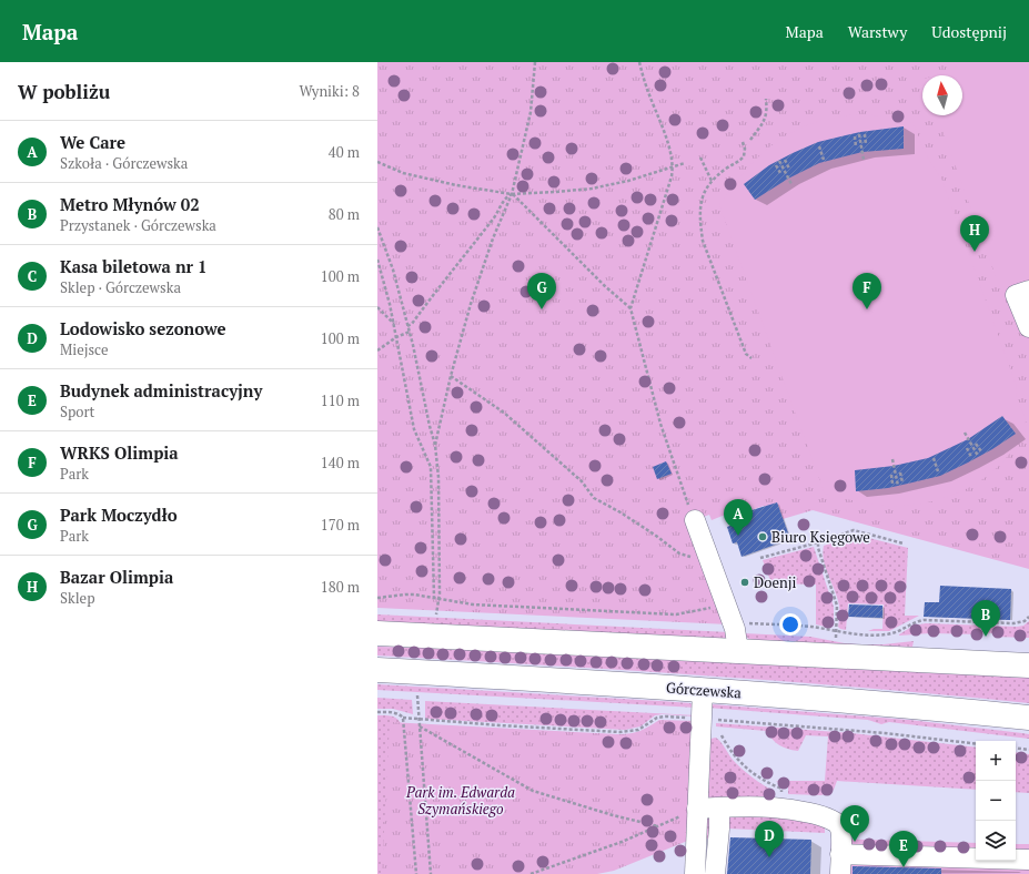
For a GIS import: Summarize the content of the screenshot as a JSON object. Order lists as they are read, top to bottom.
{
  "streets": {
    "main road": ["Górczewska"]
  },
  "parks": ["Park im. Edwarda Szymańskiego"],
  "places": ["Biuro Księgowe", "Doenji"],
  "north": "top",
  "page": {
    "header": "Mapa",
    "nav": ["Mapa", "Warstwy", "Udostępnij"],
    "heading": ["W pobliżu", "Wyniki: 8"],
    "list": [
      {
        "mark": "A",
        "name": "We Care",
        "note": "Szkoła · Górczewska",
        "value": "40 m"
      },
      {
        "mark": "B",
        "name": "Metro Młynów 02",
        "note": "Przystanek · Górczewska",
        "value": "80 m"
      },
      {
        "mark": "C",
        "name": "Kasa biletowa nr 1",
        "note": "Sklep · Górczewska",
        "value": "100 m"
      },
      {
        "mark": "D",
        "name": "Lodowisko sezonowe",
        "note": "Miejsce",
        "value": "100 m"
      },
      {
        "mark": "E",
        "name": "Budynek administracyjny",
        "note": "Sport",
        "value": "110 m"
      },
      {
        "mark": "F",
        "name": "WRKS Olimpia",
        "note": "Park",
        "value": "140 m"
      },
      {
        "mark": "G",
        "name": "Park Moczydło",
        "note": "Park",
        "value": "170 m"
      },
      {
        "mark": "H",
        "name": "Bazar Olimpia",
        "note": "Sklep",
        "value": "180 m"
      }
    ],
    "pins": [
      "H",
      "F",
      "G",
      "A",
      "B",
      "C",
      "D",
      "E"
    ],
    "map_buttons": ["+", "−"]
  }
}
